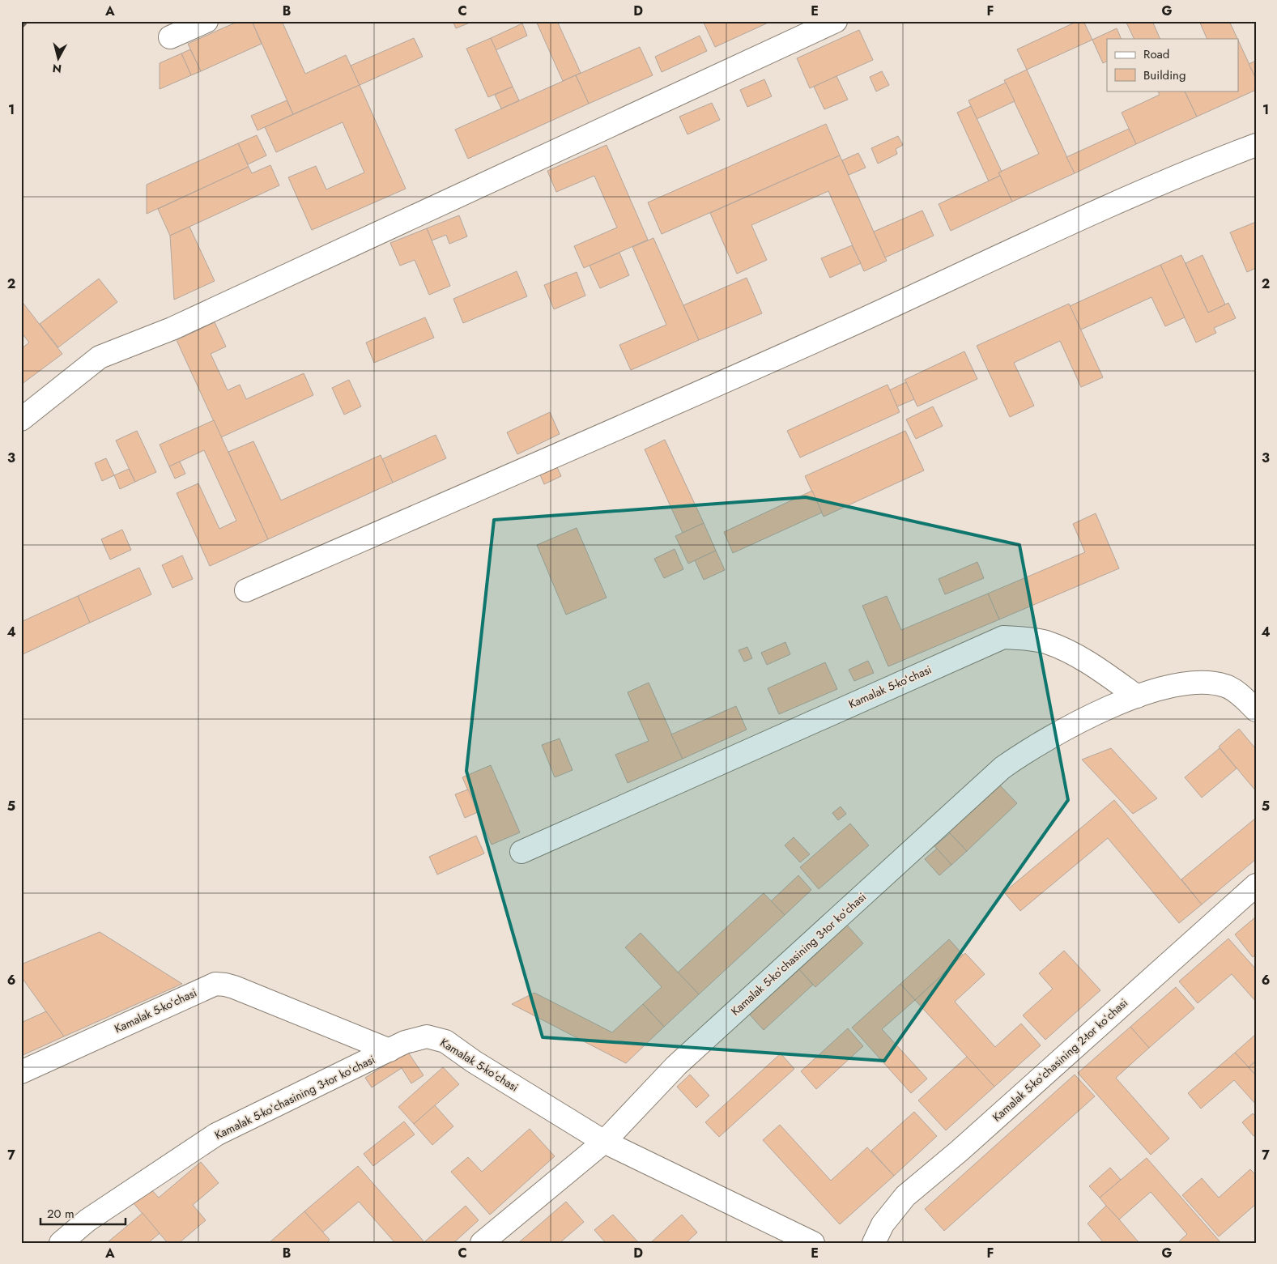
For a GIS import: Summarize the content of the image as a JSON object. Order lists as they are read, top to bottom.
{
  "streets": {
    "street": ["Kamalak 5-koʻchasi", "Kamalak 5-koʻchasining 3-tor koʻchasi", "Kamalak 5-koʻchasining 2-tor koʻchasi"]
  },
  "crossings": [
    ["Kamalak 5-koʻchasi", "Kamalak 5-koʻchasining 3-tor koʻchasi"]
  ],
  "legend": ["Road", "Building"],
  "scale_bar": "20 m",
  "north": "bottom",
  "grid": {
    "columns": [
      "A",
      "B",
      "C",
      "D",
      "E",
      "F",
      "G"
    ],
    "rows": [
      "1",
      "2",
      "3",
      "4",
      "5",
      "6",
      "7"
    ]
  }
}
